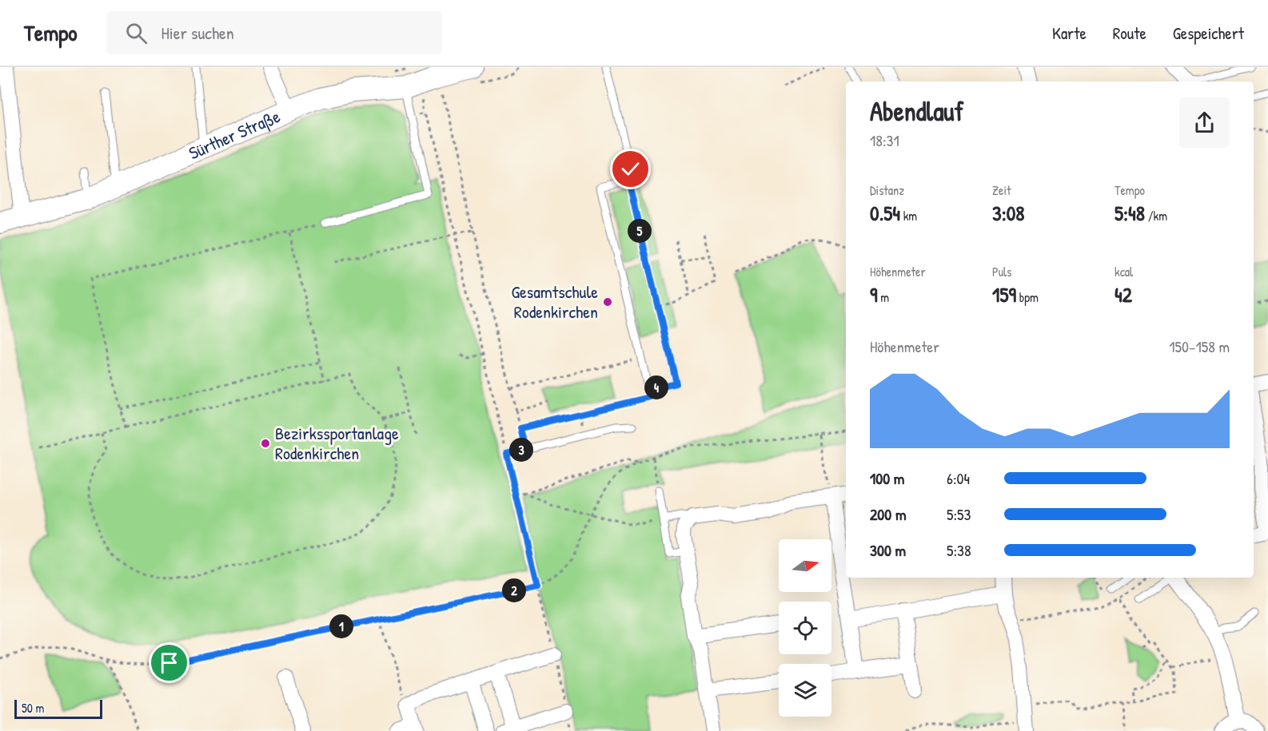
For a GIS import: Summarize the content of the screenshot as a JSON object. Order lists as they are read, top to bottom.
{
  "streets": {
    "street": ["Sürther Straße"]
  },
  "places": ["Gesamtschule Rodenkirchen", "Bezirkssportanlage Rodenkirchen"],
  "scale_bar": "50 m",
  "north": "right",
  "page": {
    "header": "Tempo",
    "search": "Hier suchen",
    "nav": ["Karte", "Route", "Gespeichert"],
    "heading": ["Abendlauf", "18:31"],
    "stats": [
      ["Distanz", "0.54 km"],
      ["Zeit", "3:08"],
      ["Tempo", "5:48 /km"],
      ["Höhenmeter", "9 m"],
      ["Puls", "159 bpm"],
      ["kcal", "42"]
    ],
    "pins": [
      "5",
      "4",
      "3",
      "2",
      "1"
    ],
    "chart": ["Höhenmeter", "150–158 m"],
    "list": [
      {
        "name": "100 m",
        "note": "6:04"
      },
      {
        "name": "200 m",
        "note": "5:53"
      },
      {
        "name": "300 m",
        "note": "5:38"
      }
    ],
    "scale": "50 m"
  }
}
